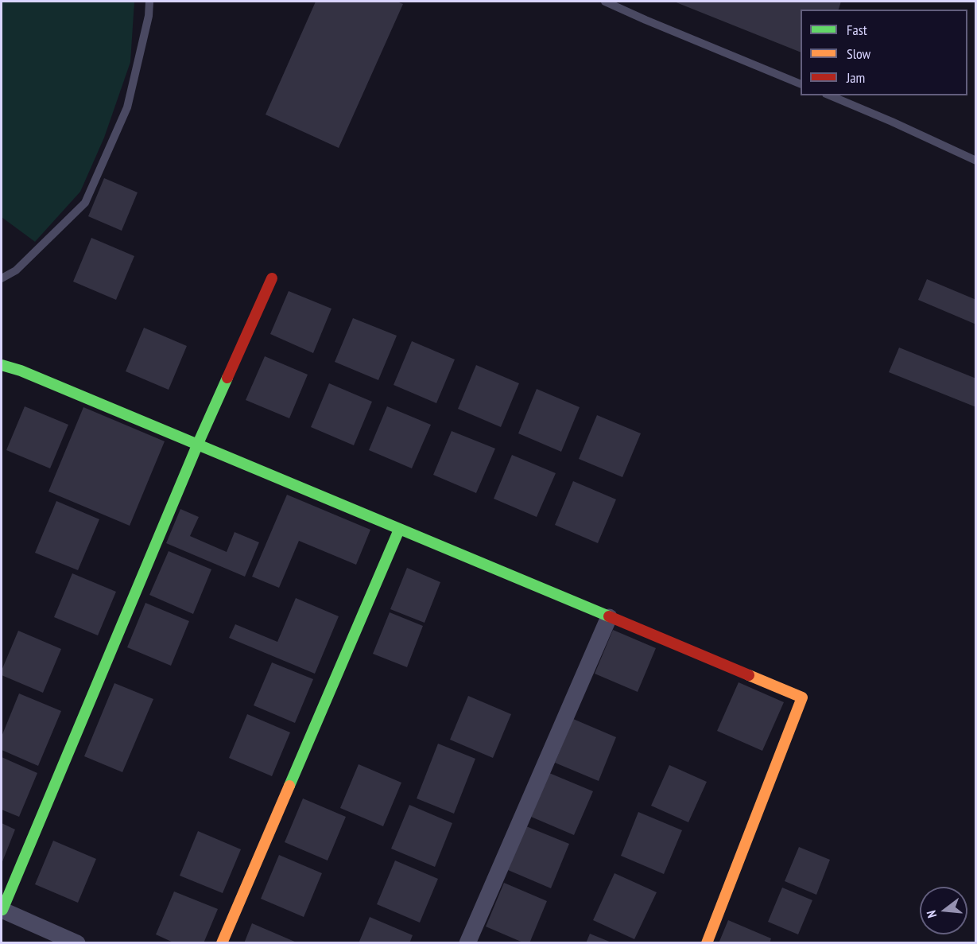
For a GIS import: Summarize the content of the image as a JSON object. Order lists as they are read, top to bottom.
{
  "legend": ["Fast", "Slow", "Jam"],
  "north": "left"
}
